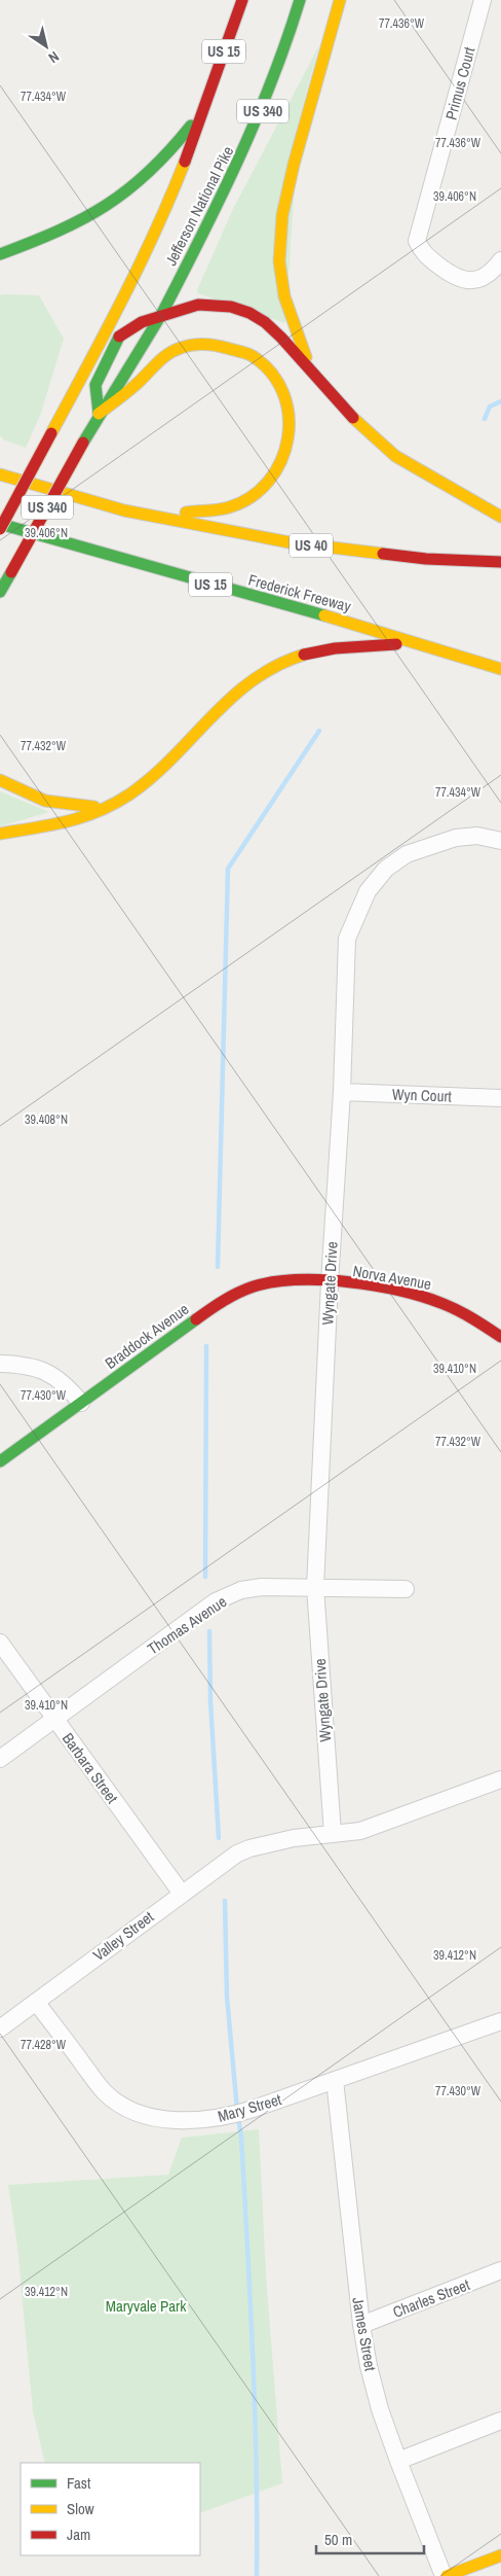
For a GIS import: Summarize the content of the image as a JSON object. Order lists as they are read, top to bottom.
{
  "streets": {
    "main road": [
      "US 15",
      "US 340",
      "Jefferson National Pike",
      "US 40",
      "Frederick Freeway",
      "Norva Avenue",
      "Braddock Avenue"
    ],
    "street": [
      "Primus Court",
      "Wyn Court",
      "Wyngate Drive",
      "Thomas Avenue",
      "Barbara Street",
      "Valley Street",
      "Mary Street",
      "Charles Street",
      "James Street"
    ]
  },
  "crossings": [
    ["US 340", "Jefferson National Pike"],
    ["Wyn Court", "Wyngate Drive"],
    ["Norva Avenue", "Wyngate Drive"],
    ["Norva Avenue", "Braddock Avenue"],
    ["Wyngate Drive", "Braddock Avenue"],
    ["Wyngate Drive", "Thomas Avenue"],
    ["Wyngate Drive", "Valley Street"],
    ["Thomas Avenue", "Barbara Street"],
    ["Barbara Street", "Valley Street"],
    ["Valley Street", "Mary Street"],
    ["Mary Street", "James Street"],
    ["Charles Street", "James Street"]
  ],
  "parks": ["Maryvale Park"],
  "legend": ["Fast", "Slow", "Jam"],
  "scale_bar": "50 m",
  "north": "bottom right",
  "coordinates": [
    "77.436°W",
    "77.434°W",
    "39.406°N",
    "77.432°W",
    "39.408°N",
    "39.410°N",
    "77.430°W",
    "39.412°N",
    "77.428°W"
  ]
}
